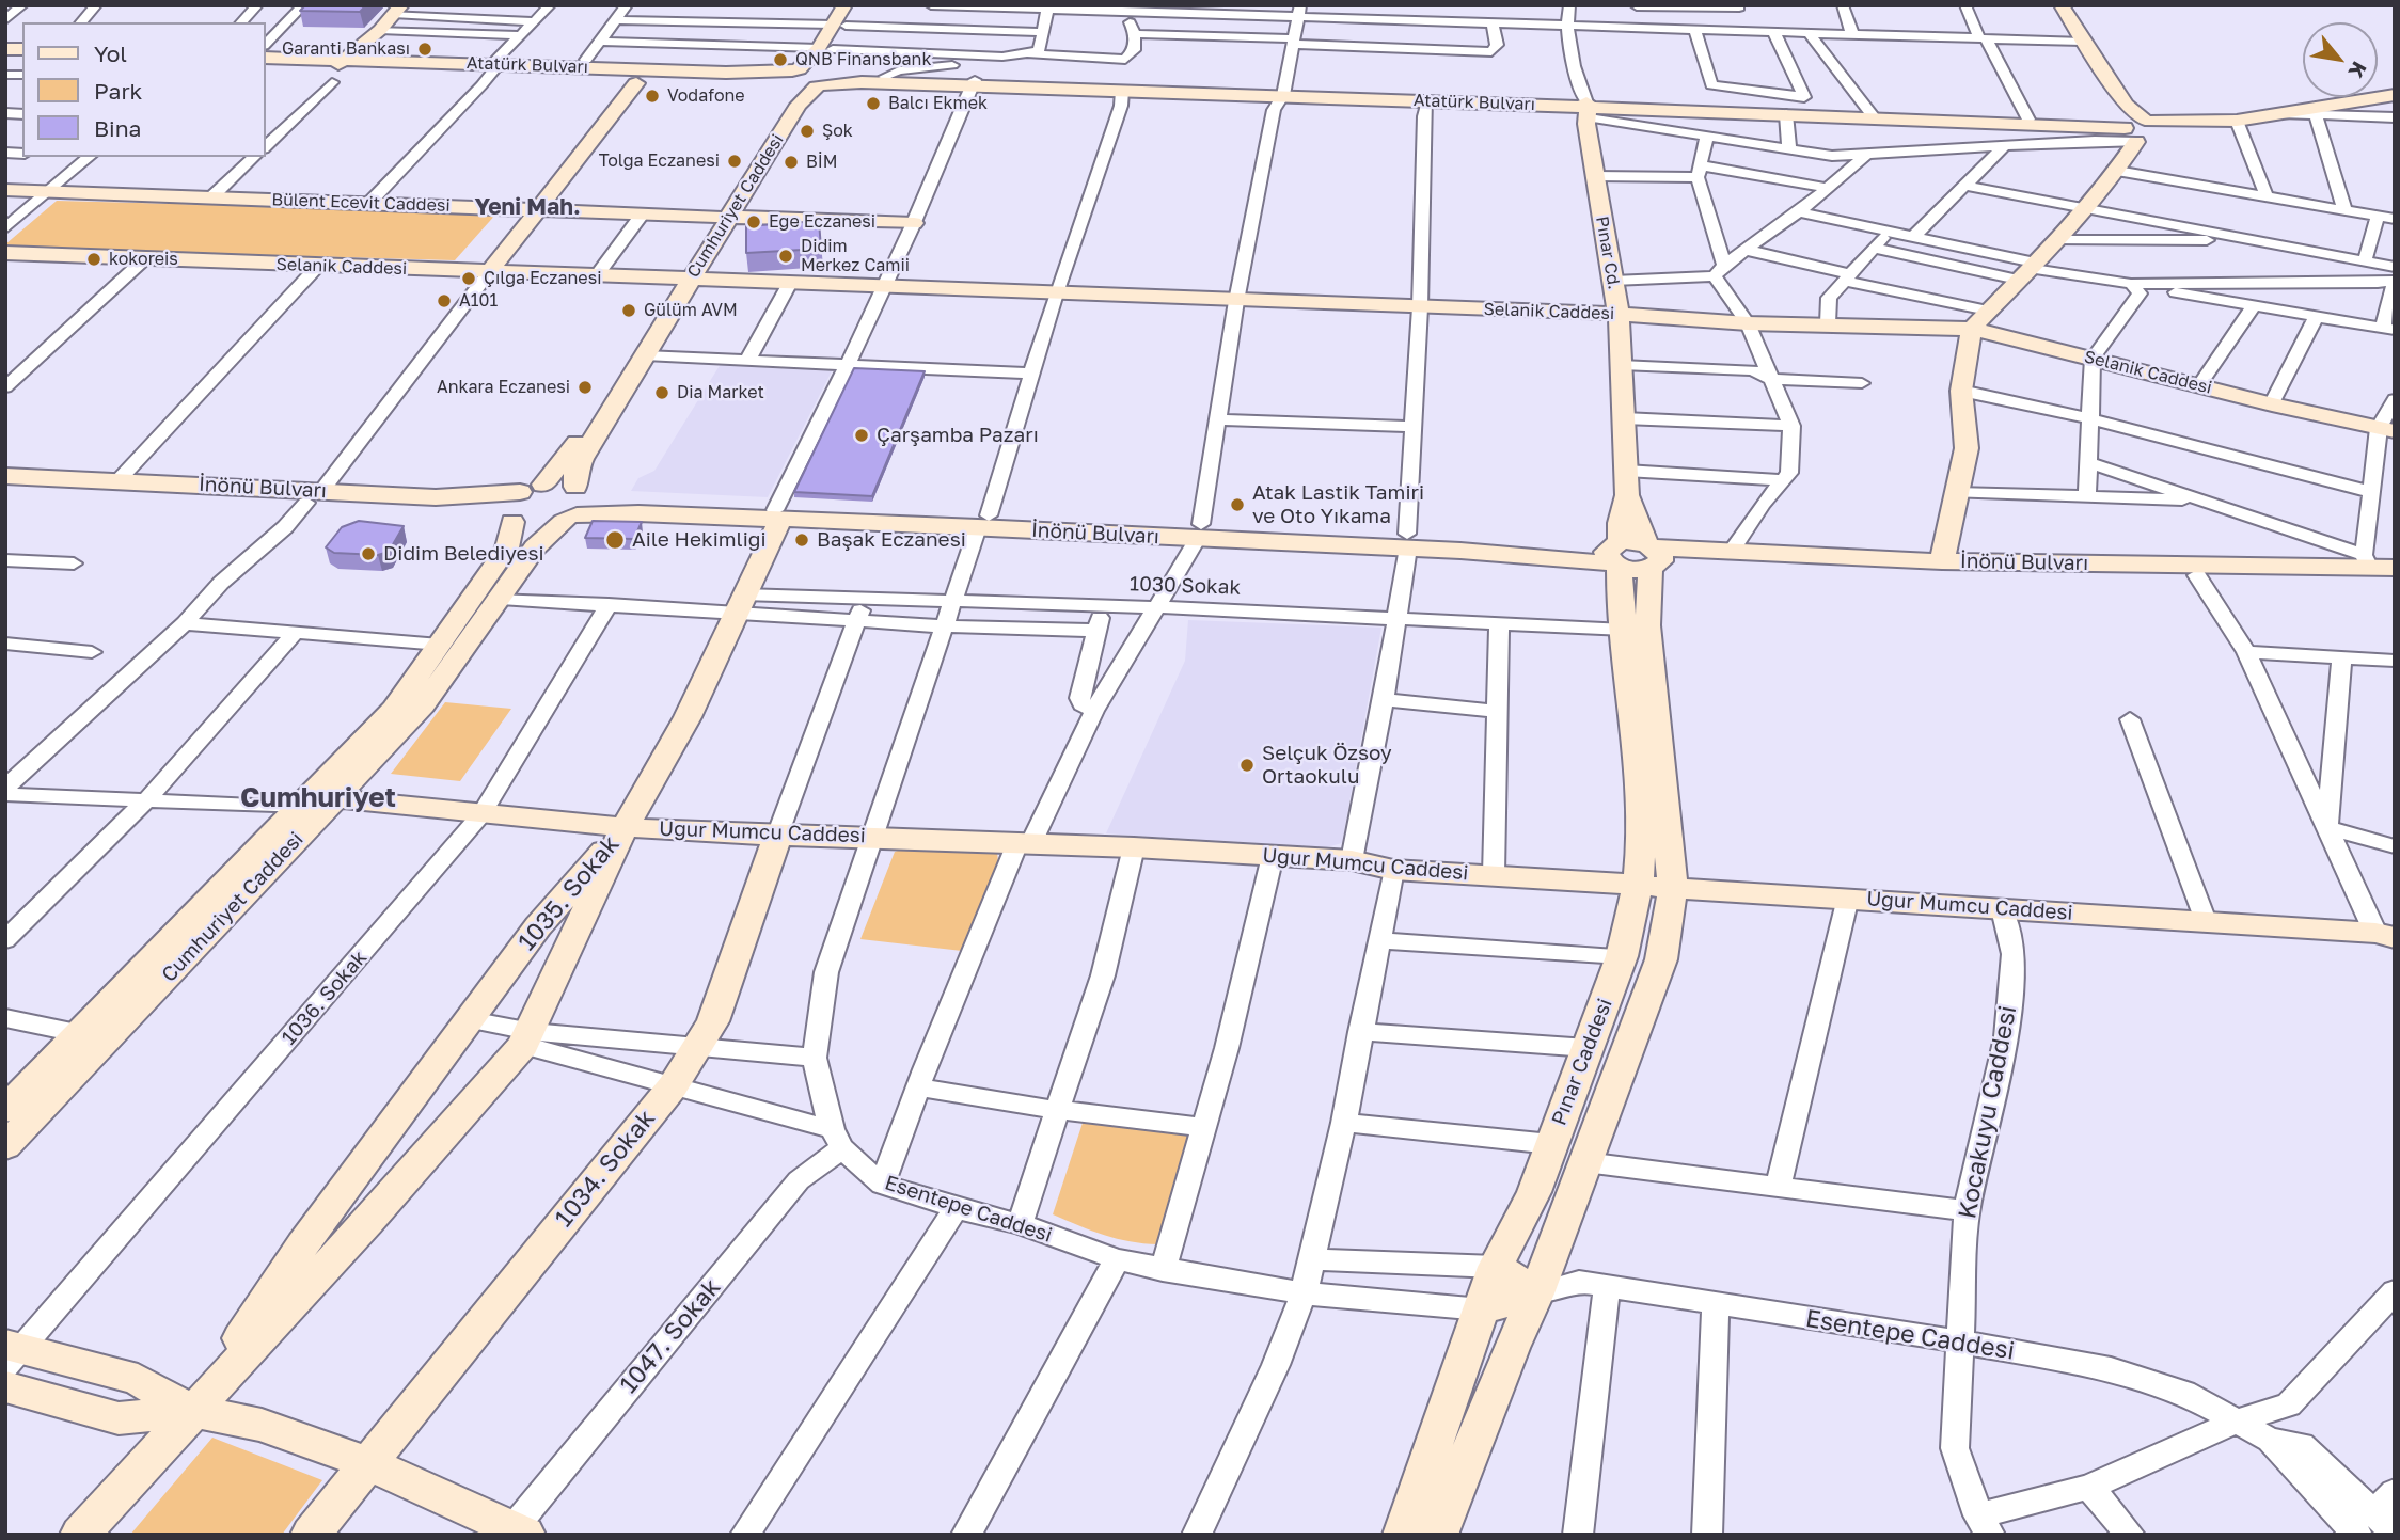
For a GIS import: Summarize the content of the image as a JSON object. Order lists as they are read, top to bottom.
{
  "streets": {
    "main road": [
      "Atatürk Bulvarı",
      "Bülent Ecevit Caddesi",
      "Cumhuriyet Caddesi",
      "Pınar Cd.",
      "Selanik Caddesi",
      "İnönü Bulvarı",
      "Uğur Mumcu Caddesi",
      "1035. Sokak",
      "Pınar Caddesi",
      "1034. Sokak"
    ],
    "street": [
      "1030 Sokak",
      "1036. Sokak",
      "Kocakuyu Caddesi",
      "Esentepe Caddesi",
      "1047. Sokak"
    ]
  },
  "crossings": [
    ["Atatürk Bulvarı", "Cumhuriyet Caddesi"],
    ["Atatürk Bulvarı", "Pınar Cd."],
    ["Bülent Ecevit Caddesi", "Cumhuriyet Caddesi"],
    ["Cumhuriyet Caddesi", "Selanik Caddesi"],
    ["Cumhuriyet Caddesi", "İnönü Bulvarı"],
    ["Cumhuriyet Caddesi", "1030 Sokak"],
    ["Cumhuriyet Caddesi", "Uğur Mumcu Caddesi"],
    ["Pınar Cd.", "Selanik Caddesi"],
    ["Pınar Cd.", "Pınar Caddesi"],
    ["İnönü Bulvarı", "Pınar Caddesi"],
    ["1030 Sokak", "1036. Sokak"],
    ["1030 Sokak", "Pınar Caddesi"],
    ["Uğur Mumcu Caddesi", "1035. Sokak"],
    ["Uğur Mumcu Caddesi", "1036. Sokak"],
    ["Uğur Mumcu Caddesi", "Pınar Caddesi"],
    ["Uğur Mumcu Caddesi", "Kocakuyu Caddesi"],
    ["Uğur Mumcu Caddesi", "1034. Sokak"],
    ["Pınar Caddesi", "Esentepe Caddesi"],
    ["Kocakuyu Caddesi", "Esentepe Caddesi"],
    ["Esentepe Caddesi", "1047. Sokak"]
  ],
  "districts": ["Yeni Mah.", "Cumhuriyet"],
  "places": [
    "Garanti Bankası",
    "QNB Finansbank",
    "Vodafone",
    "Balcı Ekmek",
    "Şok",
    "Tolga Eczanesi",
    "BİM",
    "Ege Eczanesi",
    "Didim Merkez Camii",
    "kokoreis",
    "Çılga Eczanesi",
    "A101",
    "Gülüm AVM",
    "Ankara Eczanesi",
    "Dia Market",
    "Çarşamba Pazarı",
    "Atak Lastik Tamiri ve Oto Yıkama",
    "Aile Hekimliği",
    "Başak Eczanesi",
    "Didim Belediyesi",
    "Selçuk Özsoy Ortaokulu"
  ],
  "legend": ["Yol", "Park", "Bina"],
  "north": "bottom right"
}
